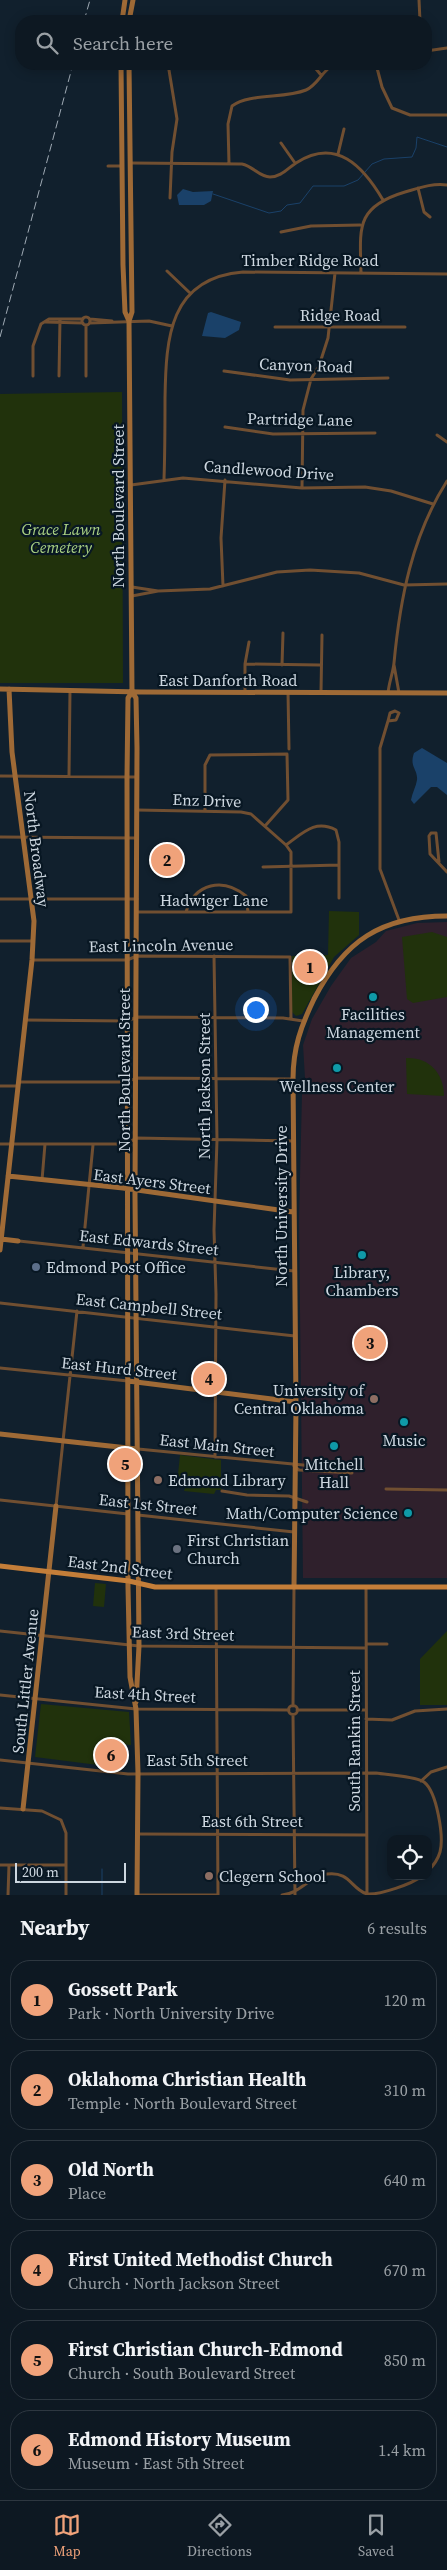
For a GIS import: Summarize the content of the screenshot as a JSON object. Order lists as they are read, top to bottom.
{
  "streets": {
    "main road": [
      "North Boulevard Street",
      "East Danforth Road",
      "North Broadway",
      "East Ayers Street",
      "North University Drive",
      "East Edwards Street",
      "East Hurd Street",
      "East 1st Street",
      "East 2nd Street",
      "South Littler Avenue"
    ],
    "street": [
      "Timber Ridge Road",
      "Ridge Road",
      "Canyon Road",
      "Partridge Lane",
      "Candlewood Drive",
      "Enz Drive",
      "Hadwiger Lane",
      "East Lincoln Avenue",
      "North Jackson Street",
      "East Campbell Street",
      "East Main Street",
      "East 3rd Street",
      "East 4th Street",
      "South Rankin Street",
      "East 5th Street",
      "East 6th Street"
    ]
  },
  "crossings": [
    ["Timber Ridge Road", "Candlewood Drive"],
    ["Candlewood Drive", "North Boulevard Street"],
    ["North Boulevard Street", "East Danforth Road"],
    ["North Boulevard Street", "Enz Drive"],
    ["North Boulevard Street", "Hadwiger Lane"],
    ["North Boulevard Street", "East Lincoln Avenue"],
    ["North Boulevard Street", "East Ayers Street"],
    ["North Boulevard Street", "East Edwards Street"],
    ["North Boulevard Street", "East Campbell Street"],
    ["North Boulevard Street", "East Hurd Street"],
    ["North Boulevard Street", "East Main Street"],
    ["North Boulevard Street", "East 1st Street"],
    ["North Boulevard Street", "East 2nd Street"],
    ["North Boulevard Street", "East 3rd Street"],
    ["North Boulevard Street", "East 4th Street"],
    ["East Danforth Road", "North Broadway"],
    ["North Broadway", "East Lincoln Avenue"],
    ["North Broadway", "East Ayers Street"],
    ["North Broadway", "East Edwards Street"],
    ["East Lincoln Avenue", "North Jackson Street"],
    ["North Jackson Street", "East Ayers Street"],
    ["North Jackson Street", "East Edwards Street"],
    ["North Jackson Street", "East Campbell Street"],
    ["North Jackson Street", "East Hurd Street"],
    ["North Jackson Street", "East Main Street"],
    ["East Ayers Street", "North University Drive"],
    ["North University Drive", "East Edwards Street"],
    ["North University Drive", "East Campbell Street"],
    ["North University Drive", "East Hurd Street"],
    ["North University Drive", "East Main Street"],
    ["North University Drive", "East 1st Street"],
    ["North University Drive", "East 2nd Street"],
    ["East Campbell Street", "South Littler Avenue"],
    ["East Hurd Street", "South Littler Avenue"],
    ["East 1st Street", "South Littler Avenue"],
    ["East 2nd Street", "South Littler Avenue"],
    ["East 2nd Street", "South Rankin Street"],
    ["East 3rd Street", "South Littler Avenue"],
    ["East 3rd Street", "South Rankin Street"],
    ["South Littler Avenue", "East 4th Street"],
    ["South Littler Avenue", "East 5th Street"],
    ["South Rankin Street", "East 5th Street"],
    ["South Rankin Street", "East 6th Street"]
  ],
  "parks": ["Grace Lawn Cemetery"],
  "places": [
    "Facilities Management",
    "Wellness Center",
    "Library, Chambers",
    "Edmond Post Office",
    "University of Central Oklahoma",
    "Music",
    "Mitchell Hall",
    "Edmond Library",
    "Math/Computer Science",
    "First Christian Church",
    "Clegern School"
  ],
  "scale_bar": "200 m",
  "page": {
    "search": "Search here",
    "pins": [
      "2",
      "1",
      "3",
      "4",
      "5",
      "6"
    ],
    "scale": "200 m",
    "heading": ["Nearby", "6 results"],
    "list": [
      {
        "mark": "1",
        "name": "Gossett Park",
        "note": "Park · North University Drive",
        "value": "120 m"
      },
      {
        "mark": "2",
        "name": "Oklahoma Christian Health",
        "note": "Temple · North Boulevard Street",
        "value": "310 m"
      },
      {
        "mark": "3",
        "name": "Old North",
        "note": "Place",
        "value": "640 m"
      },
      {
        "mark": "4",
        "name": "First United Methodist Church",
        "note": "Church · North Jackson Street",
        "value": "670 m"
      },
      {
        "mark": "5",
        "name": "First Christian Church-Edmond",
        "note": "Church · South Boulevard Street",
        "value": "850 m"
      },
      {
        "mark": "6",
        "name": "Edmond History Museum",
        "note": "Museum · East 5th Street",
        "value": "1.4 km"
      }
    ],
    "nav": ["Map", "Directions", "Saved"]
  }
}
